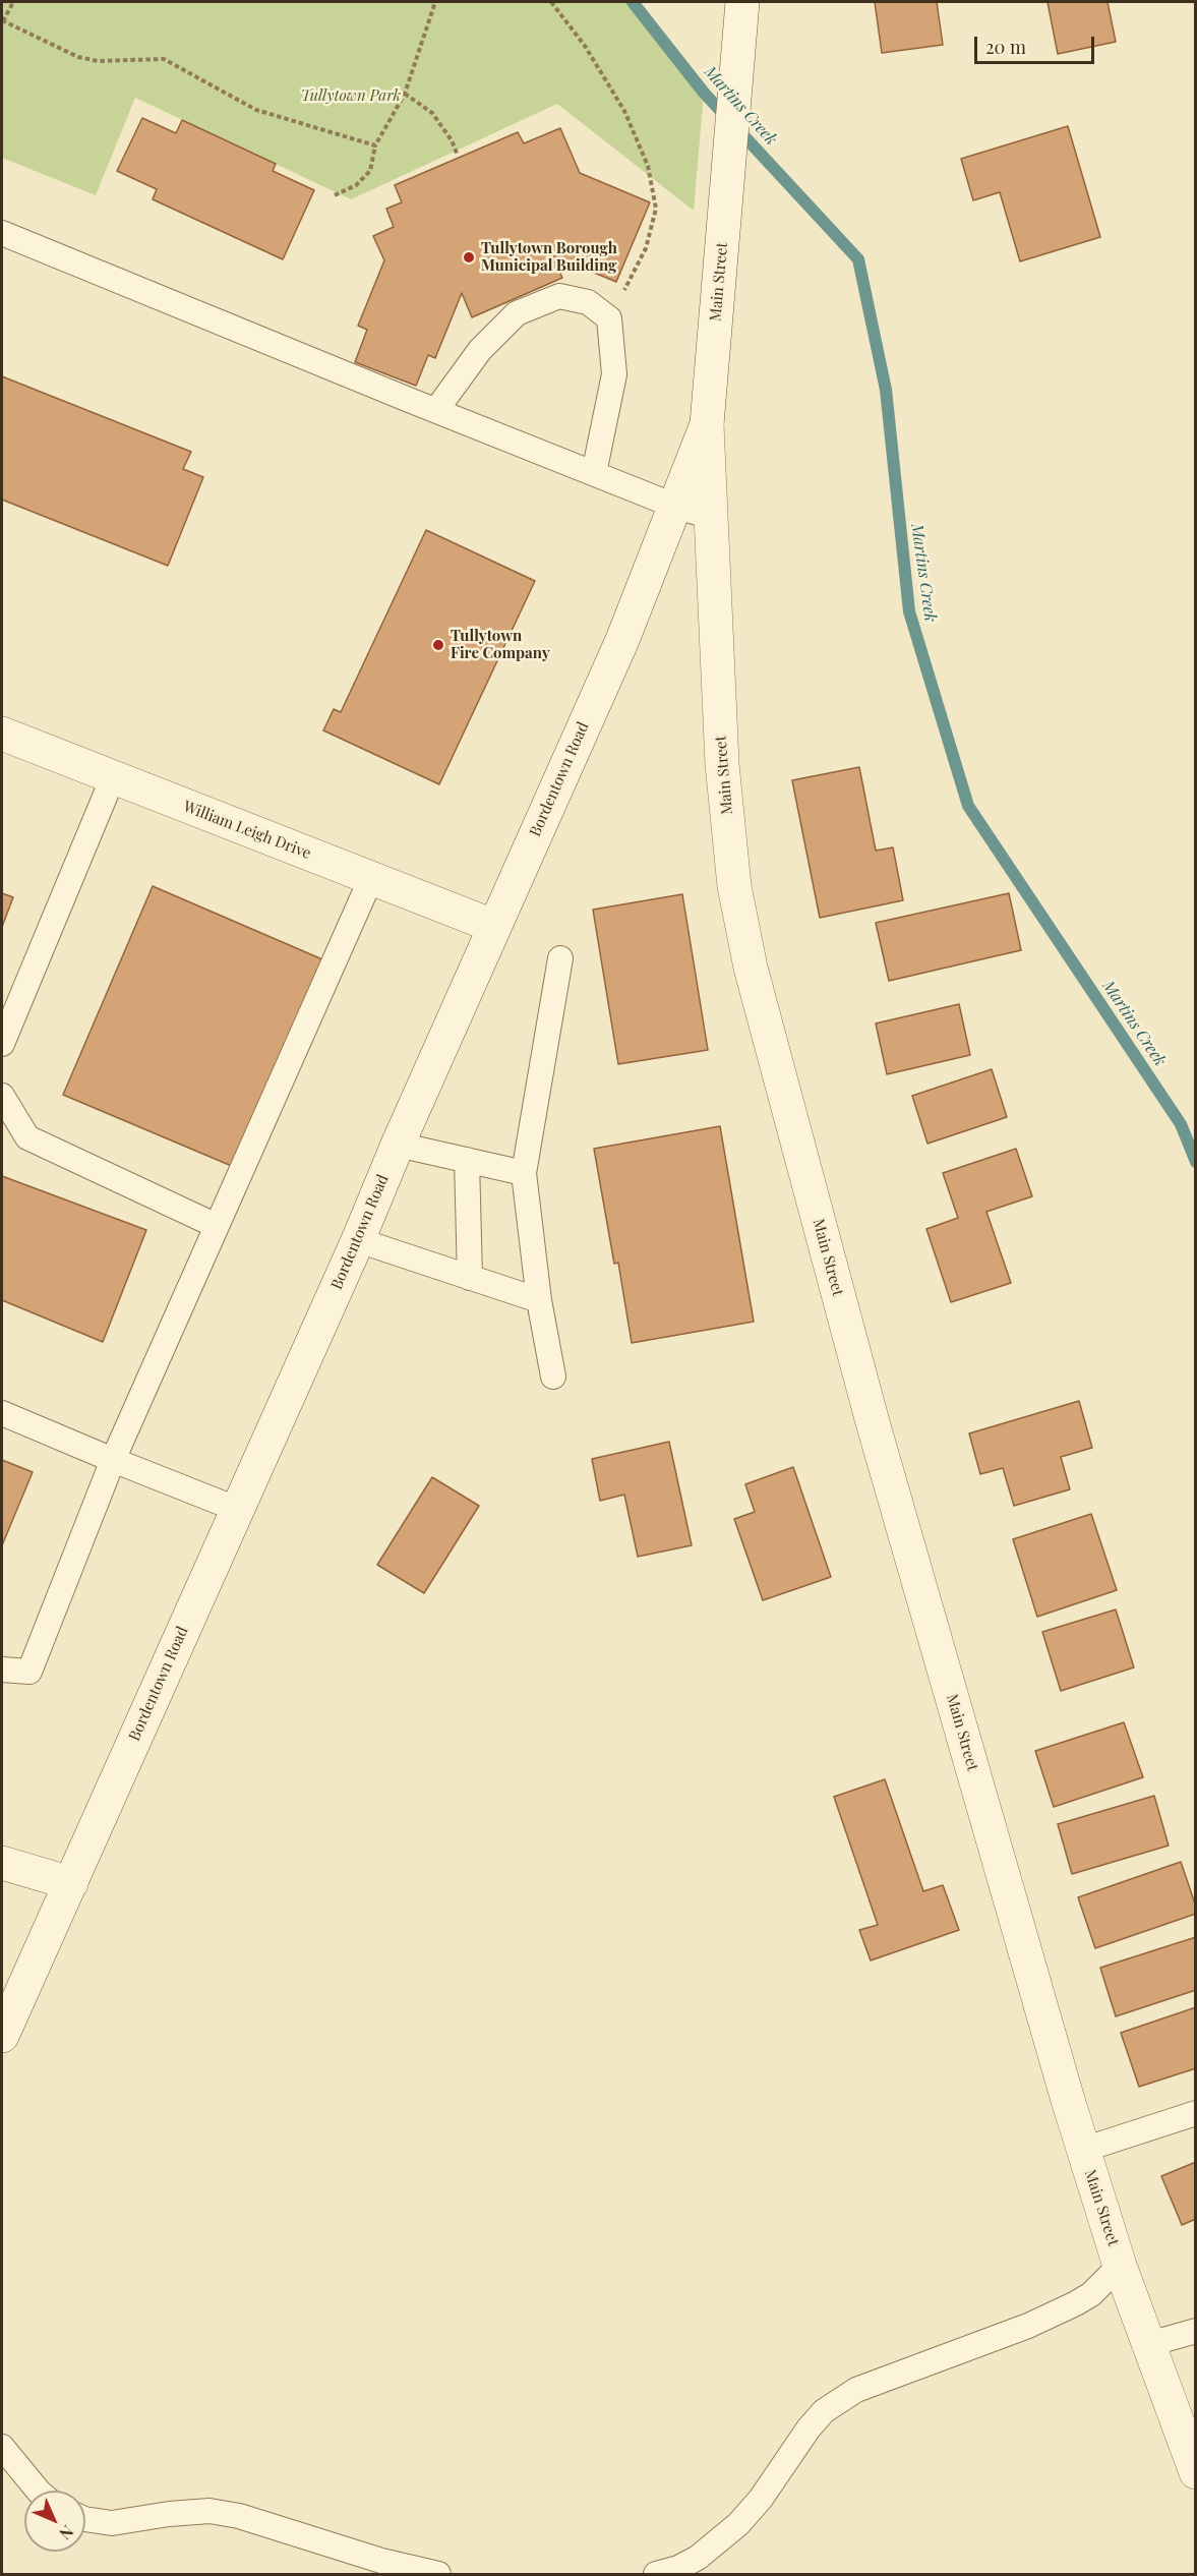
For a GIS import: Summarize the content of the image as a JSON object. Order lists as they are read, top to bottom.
{
  "streets": {
    "street": ["Main Street", "Bordentown Road", "William Leigh Drive"]
  },
  "crossings": [
    ["Main Street", "Bordentown Road"],
    ["Bordentown Road", "William Leigh Drive"]
  ],
  "water": ["Martins Creek"],
  "parks": ["Tullytown Park"],
  "places": ["Tullytown Borough Municipal Building", "Tullytown Fire Company"],
  "scale_bar": "20 m",
  "north": "bottom right"
}
